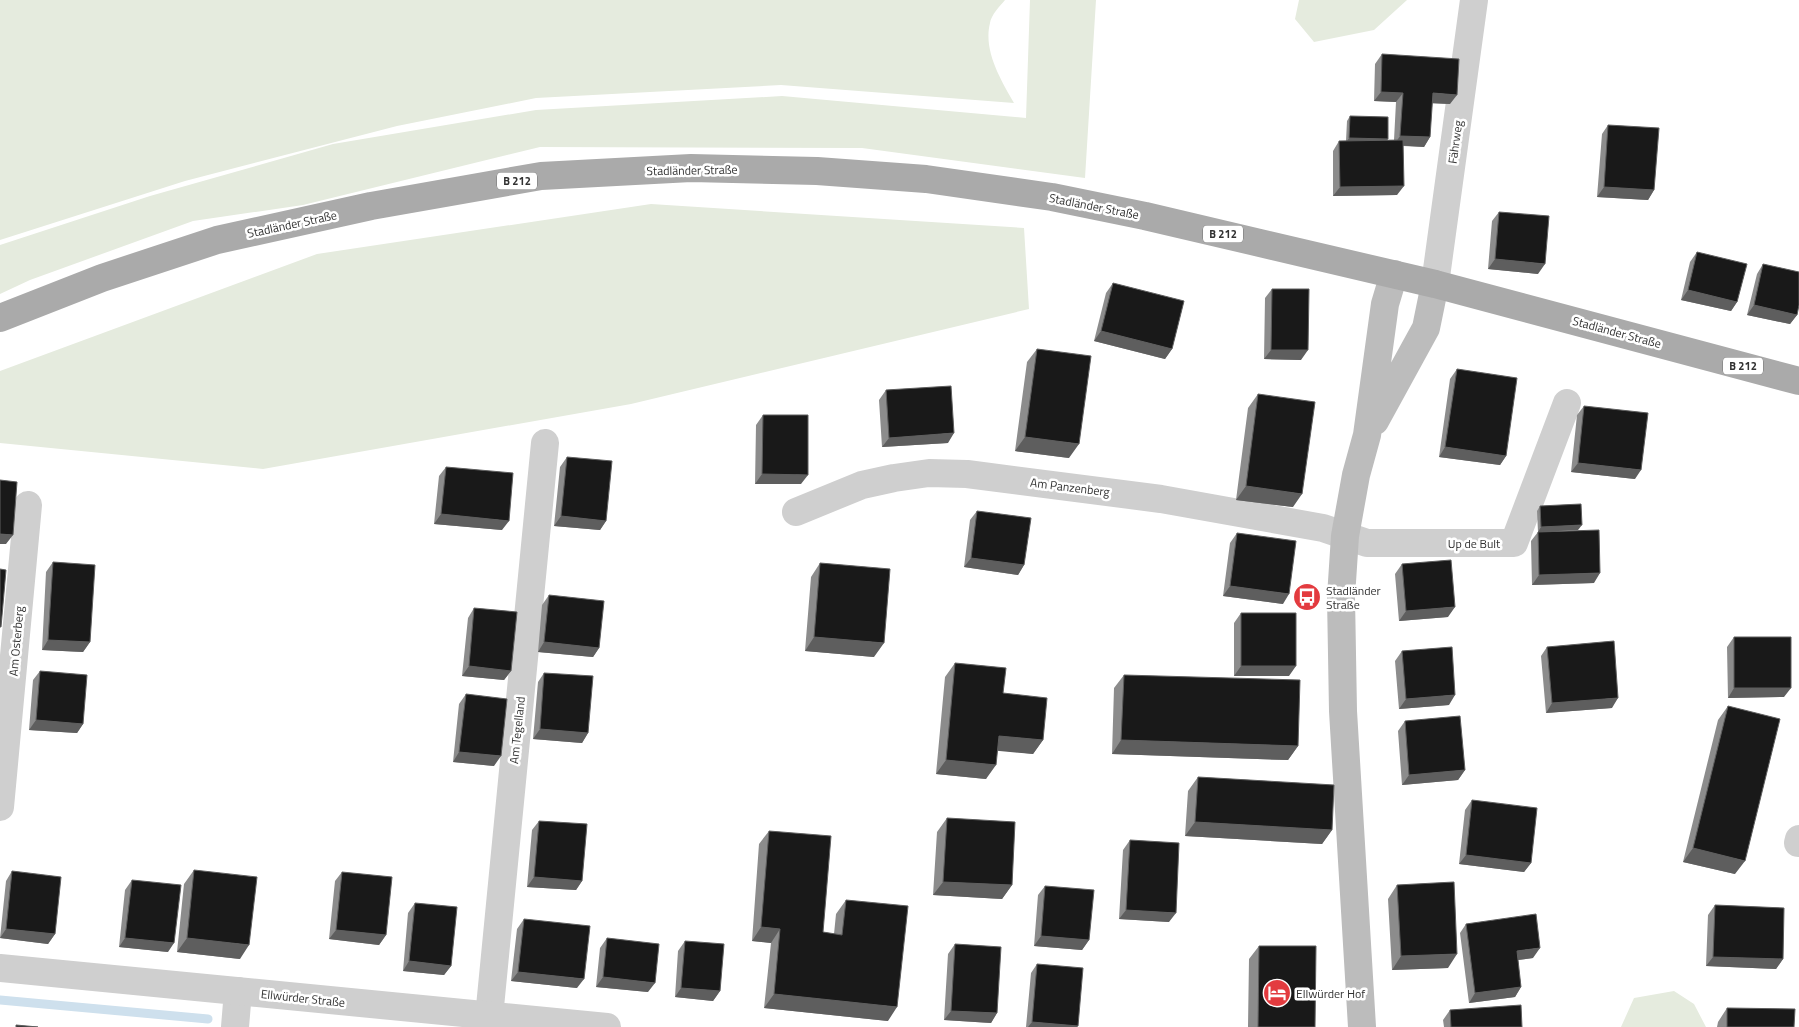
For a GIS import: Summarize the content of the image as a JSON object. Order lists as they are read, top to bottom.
{
  "streets": {
    "main road": ["Stadländer Straße", "B 212"],
    "street": [
      "Fährweg",
      "Am Panzenberg",
      "Up de Bult",
      "Am Osterberg",
      "Am Tegelland",
      "Ellwürder Straße"
    ]
  },
  "crossings": [
    ["Fährweg", "Stadländer Straße"],
    ["Am Panzenberg", "Up de Bult"],
    ["Am Tegelland", "Ellwürder Straße"]
  ],
  "places": {
    "bus stop": ["Stadländer Straße"],
    "hotel": ["Ellwürder Hof"]
  }
}
